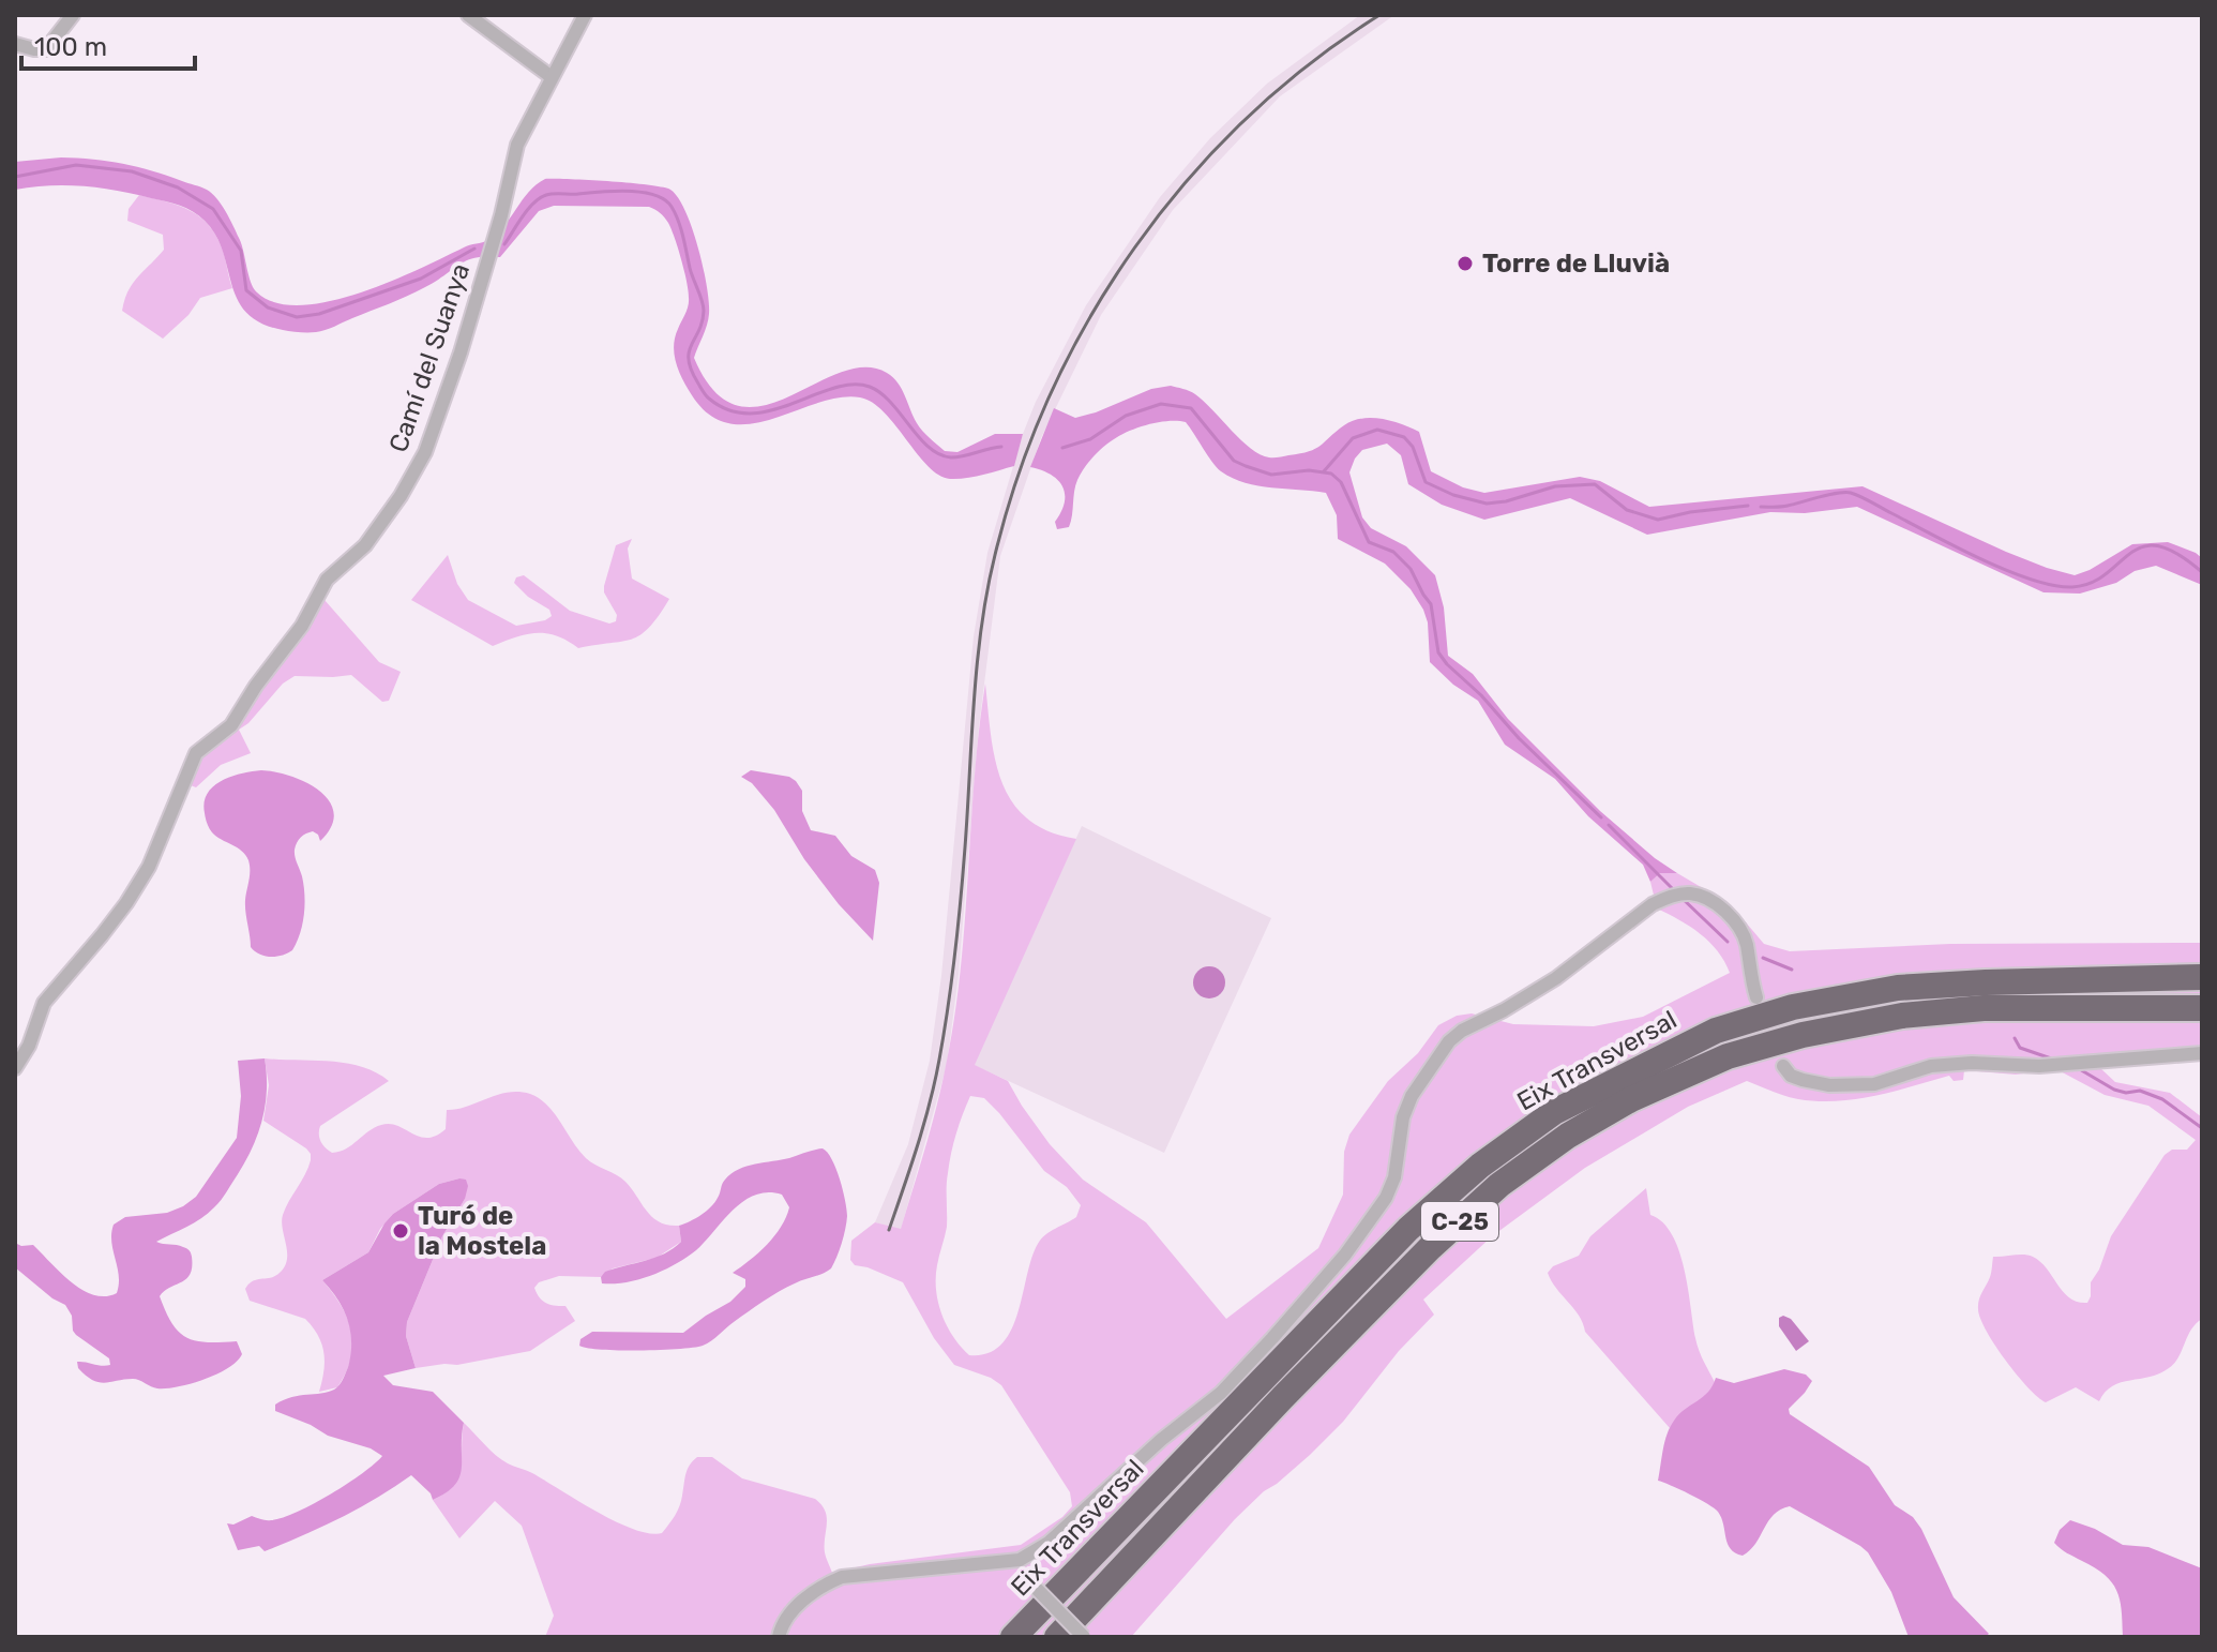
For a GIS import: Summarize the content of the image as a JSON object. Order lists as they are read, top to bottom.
{
  "streets": {
    "highway": ["Eix Transversal", "C-25"],
    "street": ["Camí del Suanya"]
  },
  "places": ["Torre de Lluvià", "Turó de la Mostela"],
  "scale_bar": "100 m"
}
